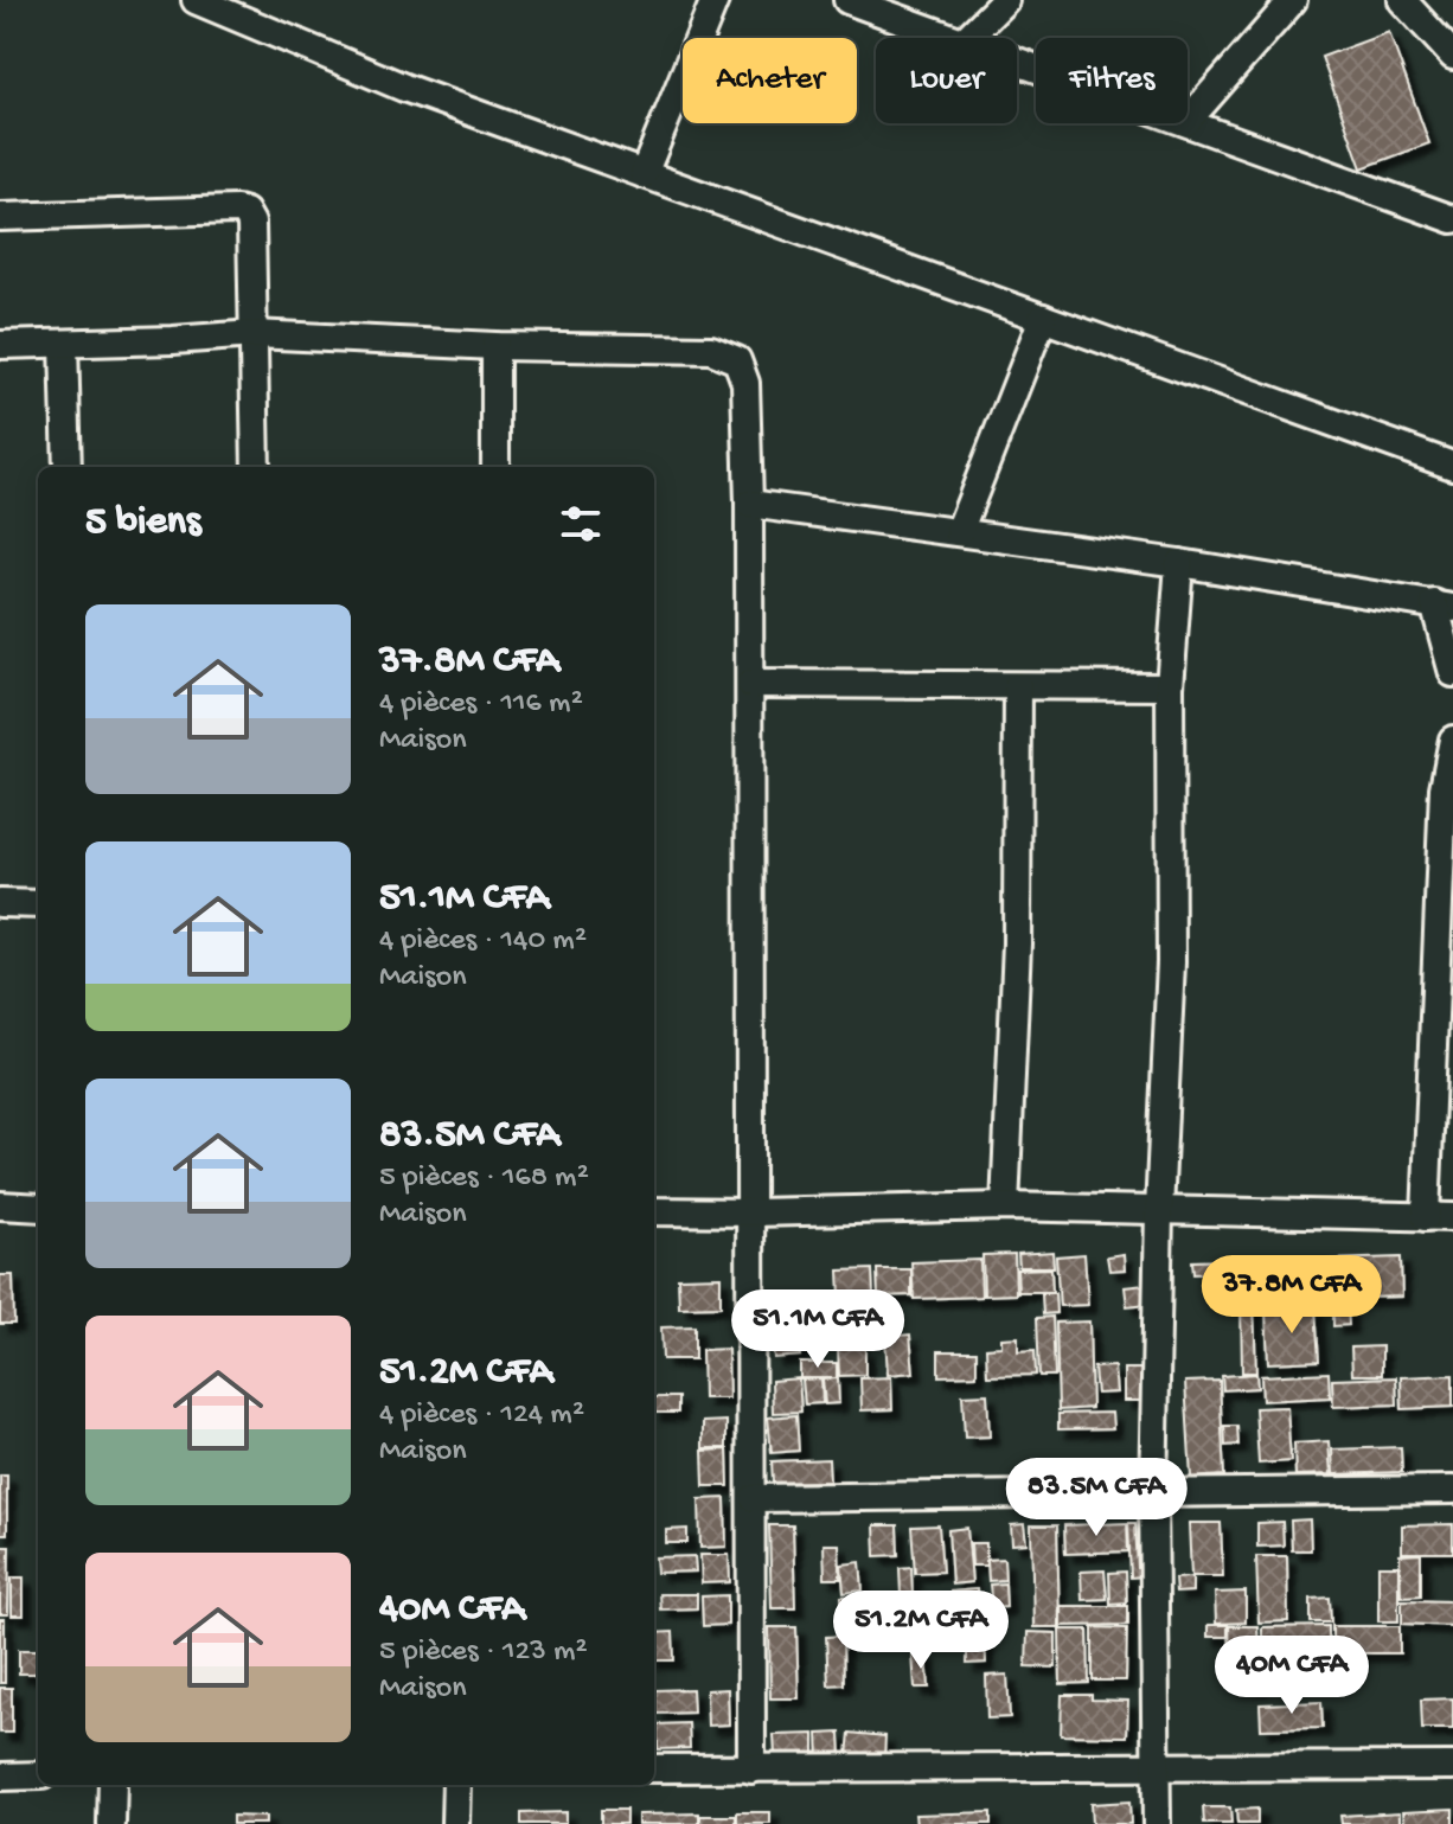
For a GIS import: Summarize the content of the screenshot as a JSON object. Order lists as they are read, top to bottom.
{
  "page": {
    "chip": ["Acheter", "Louer", "Filtres"],
    "heading": "5 biens",
    "list": [
      {
        "name": "37.8M CFA",
        "note": "4 pièces · 116 m² · Maison"
      },
      {
        "name": "51.1M CFA",
        "note": "4 pièces · 140 m² · Maison"
      },
      {
        "name": "83.5M CFA",
        "note": "5 pièces · 168 m² · Maison"
      },
      {
        "name": "51.2M CFA",
        "note": "4 pièces · 124 m² · Maison"
      },
      {
        "name": "40M CFA",
        "note": "5 pièces · 123 m² · Maison"
      }
    ],
    "price": [
      "37.8M CFA",
      "51.1M CFA",
      "83.5M CFA",
      "51.2M CFA",
      "40M CFA"
    ]
  }
}
